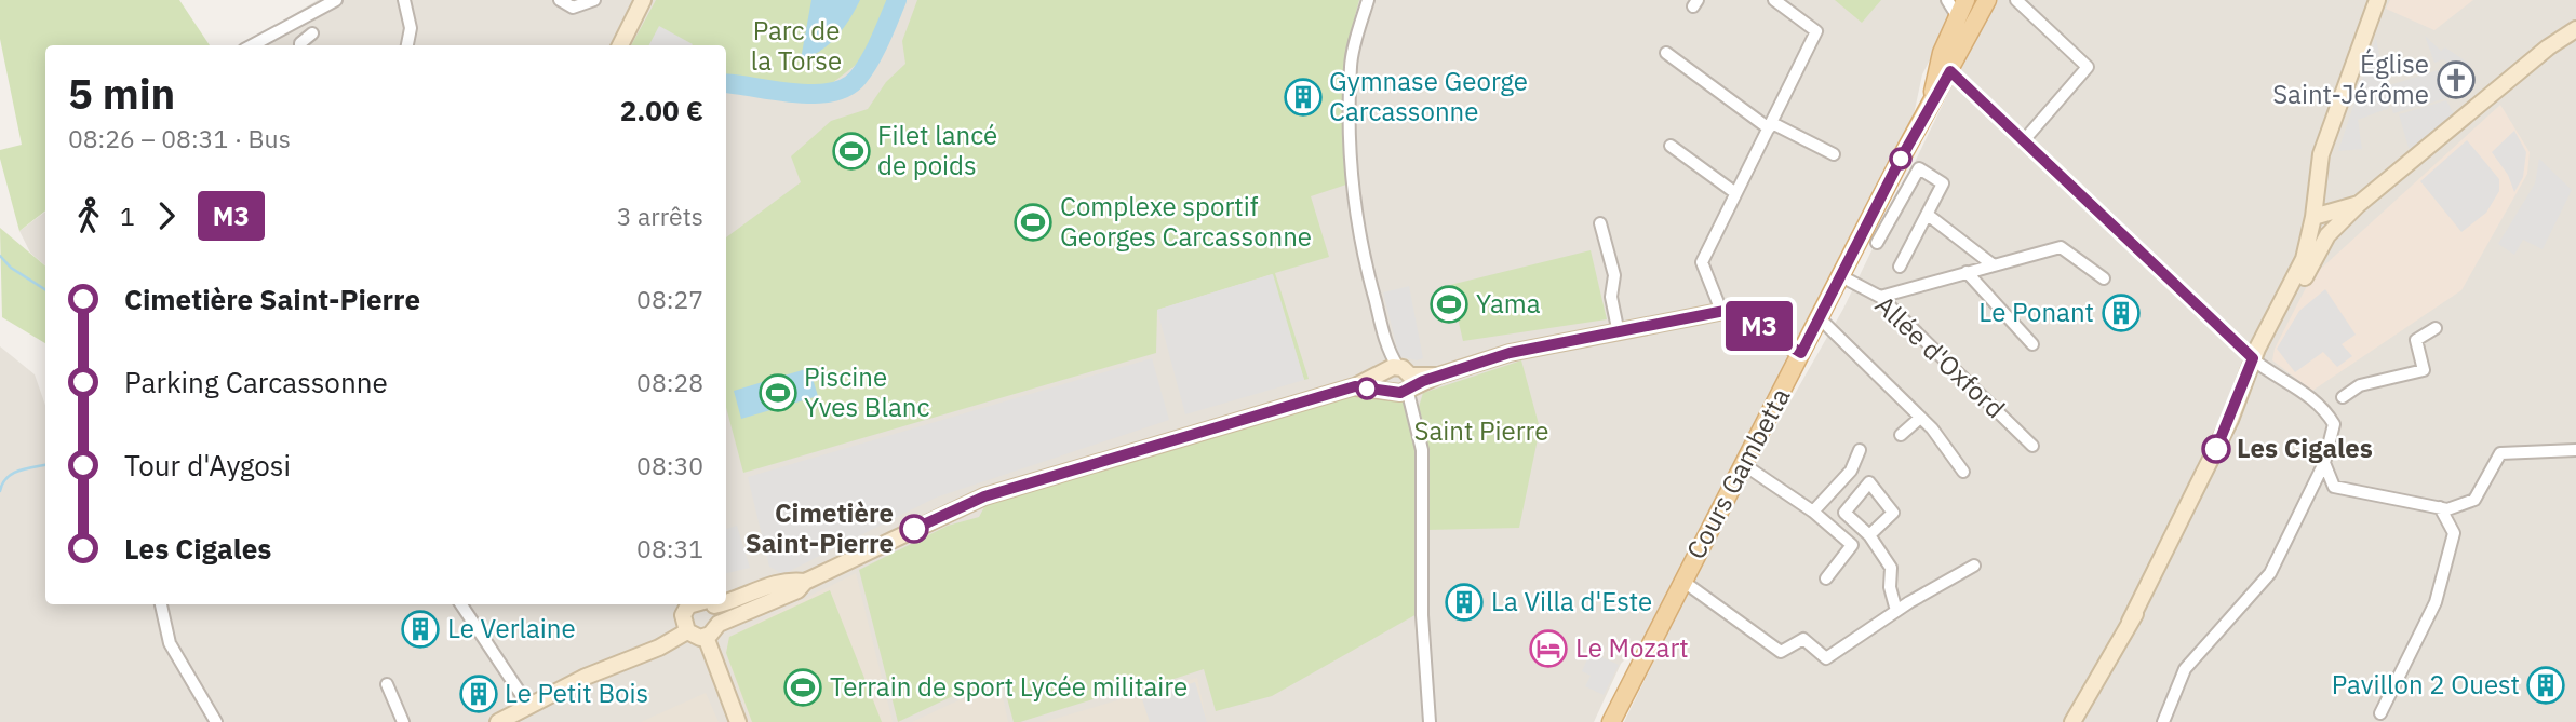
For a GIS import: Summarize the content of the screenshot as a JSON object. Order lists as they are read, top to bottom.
{
  "streets": {
    "main road": ["Cours Gambetta"],
    "street": ["Allée d'Oxford"]
  },
  "crossings": [
    ["Allée d'Oxford", "Cours Gambetta"]
  ],
  "parks": ["Parc de la Torse", "Saint Pierre"],
  "places": {
    "church": ["Église Saint-Jérôme"],
    "building": [
      "Gymnase George Carcassonne",
      "Le Ponant",
      "La Villa d'Este",
      "Le Verlaine",
      "Pavillon 2 Ouest",
      "Le Petit Bois"
    ],
    "sports": [
      "Filet lancé de poids",
      "Complexe sportif Georges Carcassonne",
      "Yama",
      "Piscine Yves Blanc",
      "Terrain de sport Lycée militaire"
    ],
    "other": ["Les Cigales", "Cimetière Saint-Pierre"],
    "hotel": ["Le Mozart"]
  },
  "lines": ["bus line M3"],
  "page": {
    "on_map": "M3",
    "heading": ["5 min", "08:26 – 08:31 · Bus", "2.00 €"],
    "legs": ["1", "M3", "3 arrêts"],
    "list": [
      {
        "name": "Cimetière Saint-Pierre",
        "value": "08:27"
      },
      {
        "name": "Parking Carcassonne",
        "value": "08:28"
      },
      {
        "name": "Tour d'Aygosi",
        "value": "08:30"
      },
      {
        "name": "Les Cigales",
        "value": "08:31"
      }
    ]
  }
}
